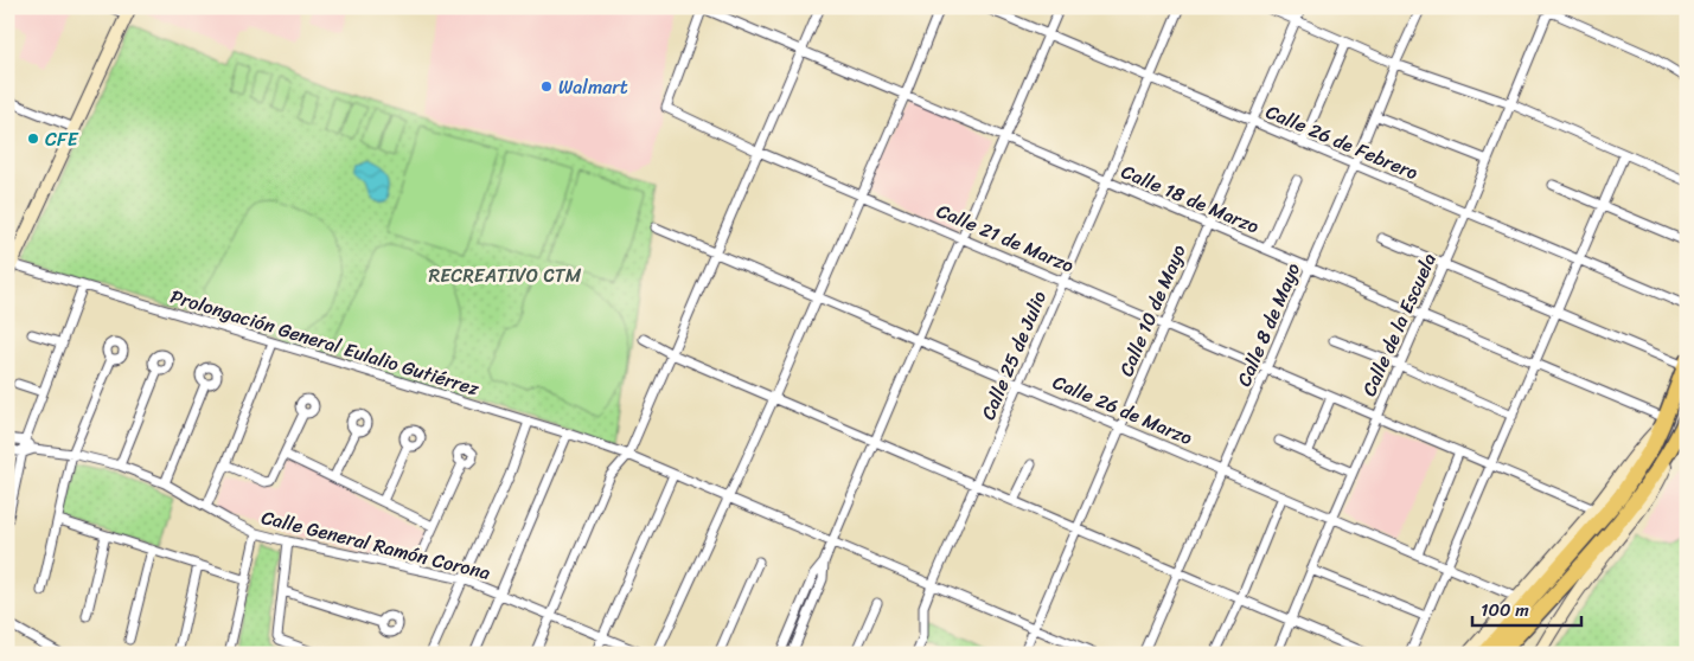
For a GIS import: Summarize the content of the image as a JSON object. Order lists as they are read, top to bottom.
{
  "streets": {
    "street": [
      "Calle 26 de Febrero",
      "Calle 18 de Marzo",
      "Calle 21 de Marzo",
      "Calle 10 de Mayo",
      "Calle 8 de Mayo",
      "Calle de la Escuela",
      "Prolongación General Eulalio Gutiérrez",
      "Calle 25 de Julio",
      "Calle 26 de Marzo",
      "Calle General Ramón Corona"
    ]
  },
  "crossings": [
    ["Calle 26 de Febrero", "Calle 10 de Mayo"],
    ["Calle 26 de Febrero", "Calle 8 de Mayo"],
    ["Calle 26 de Febrero", "Calle de la Escuela"],
    ["Calle 26 de Febrero", "Calle 25 de Julio"],
    ["Calle 18 de Marzo", "Calle 21 de Marzo"],
    ["Calle 18 de Marzo", "Calle 10 de Mayo"],
    ["Calle 18 de Marzo", "Calle 8 de Mayo"],
    ["Calle 18 de Marzo", "Calle de la Escuela"],
    ["Calle 18 de Marzo", "Calle 25 de Julio"],
    ["Calle 21 de Marzo", "Calle 10 de Mayo"],
    ["Calle 21 de Marzo", "Calle 8 de Mayo"],
    ["Calle 21 de Marzo", "Calle de la Escuela"],
    ["Calle 21 de Marzo", "Calle 25 de Julio"],
    ["Calle 10 de Mayo", "Prolongación General Eulalio Gutiérrez"],
    ["Calle 10 de Mayo", "Calle 26 de Marzo"],
    ["Calle 8 de Mayo", "Calle 26 de Marzo"],
    ["Calle de la Escuela", "Calle 26 de Marzo"],
    ["Prolongación General Eulalio Gutiérrez", "Calle 25 de Julio"],
    ["Calle 25 de Julio", "Calle 26 de Marzo"]
  ],
  "parks": ["RECREATIVO CTM"],
  "places": ["Walmart", "CFE"],
  "scale_bar": "100 m"
}
